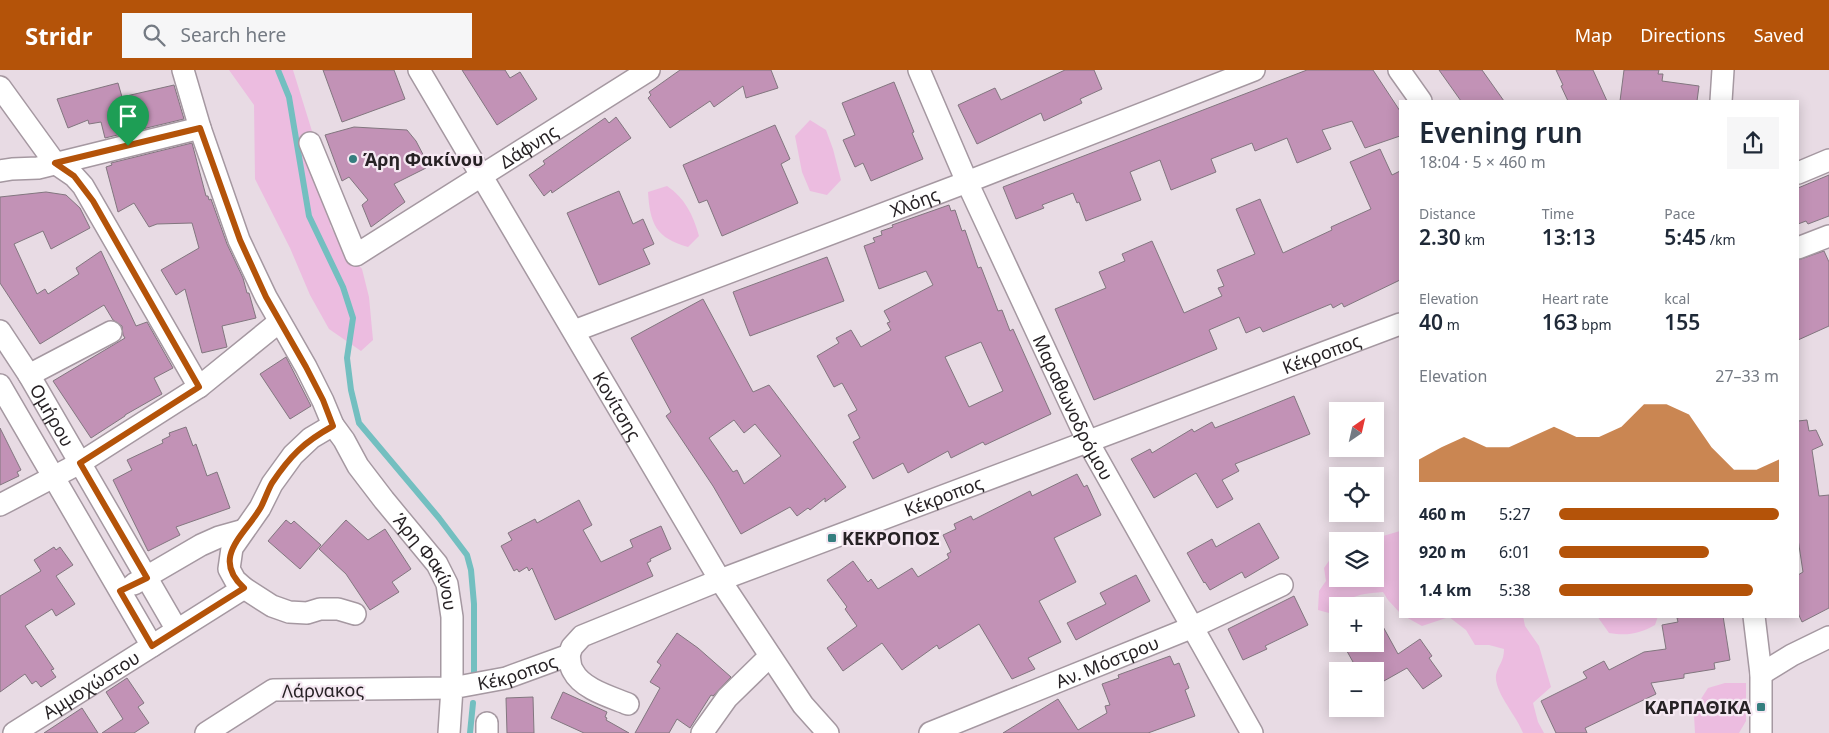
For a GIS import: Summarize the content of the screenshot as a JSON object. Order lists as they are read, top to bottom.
{
  "streets": {
    "street": [
      "Δάφνης",
      "Χλόης",
      "Κέκροπος",
      "Κονίτσης",
      "Μαραθωνοδρόμου",
      "Ομήρου",
      "Άρη Φακίνου",
      "Αν. Μόστρου",
      "Αμμοχώστου",
      "Λάρνακος"
    ]
  },
  "crossings": [
    ["Δάφνης", "Κονίτσης"],
    ["Χλόης", "Κονίτσης"],
    ["Χλόης", "Μαραθωνοδρόμου"],
    ["Κέκροπος", "Κονίτσης"],
    ["Κέκροπος", "Μαραθωνοδρόμου"],
    ["Κέκροπος", "Άρη Φακίνου"],
    ["Κέκροπος", "Λάρνακος"],
    ["Μαραθωνοδρόμου", "Αν. Μόστρου"],
    ["Ομήρου", "Αμμοχώστου"],
    ["Άρη Φακίνου", "Λάρνακος"]
  ],
  "places": {
    "other": ["Άρη Φακίνου"],
    "transit": ["ΚΕΚΡΟΠΟΣ", "ΚΑΡΠΑΘΙΚΑ"]
  },
  "north": "top right",
  "page": {
    "header": "Stridr",
    "search": "Search here",
    "nav": ["Map", "Directions", "Saved"],
    "heading": ["Evening run", "18:04 · 5 × 460 m"],
    "stats": [
      ["Distance", "2.30 km"],
      ["Time", "13:13"],
      ["Pace", "5:45 /km"],
      ["Elevation", "40 m"],
      ["Heart rate", "163 bpm"],
      ["kcal", "155"]
    ],
    "chart": ["Elevation", "27–33 m"],
    "map_buttons": ["+", "−"],
    "list": [
      {
        "name": "460 m",
        "note": "5:27"
      },
      {
        "name": "920 m",
        "note": "6:01"
      },
      {
        "name": "1.4 km",
        "note": "5:38"
      }
    ]
  }
}
